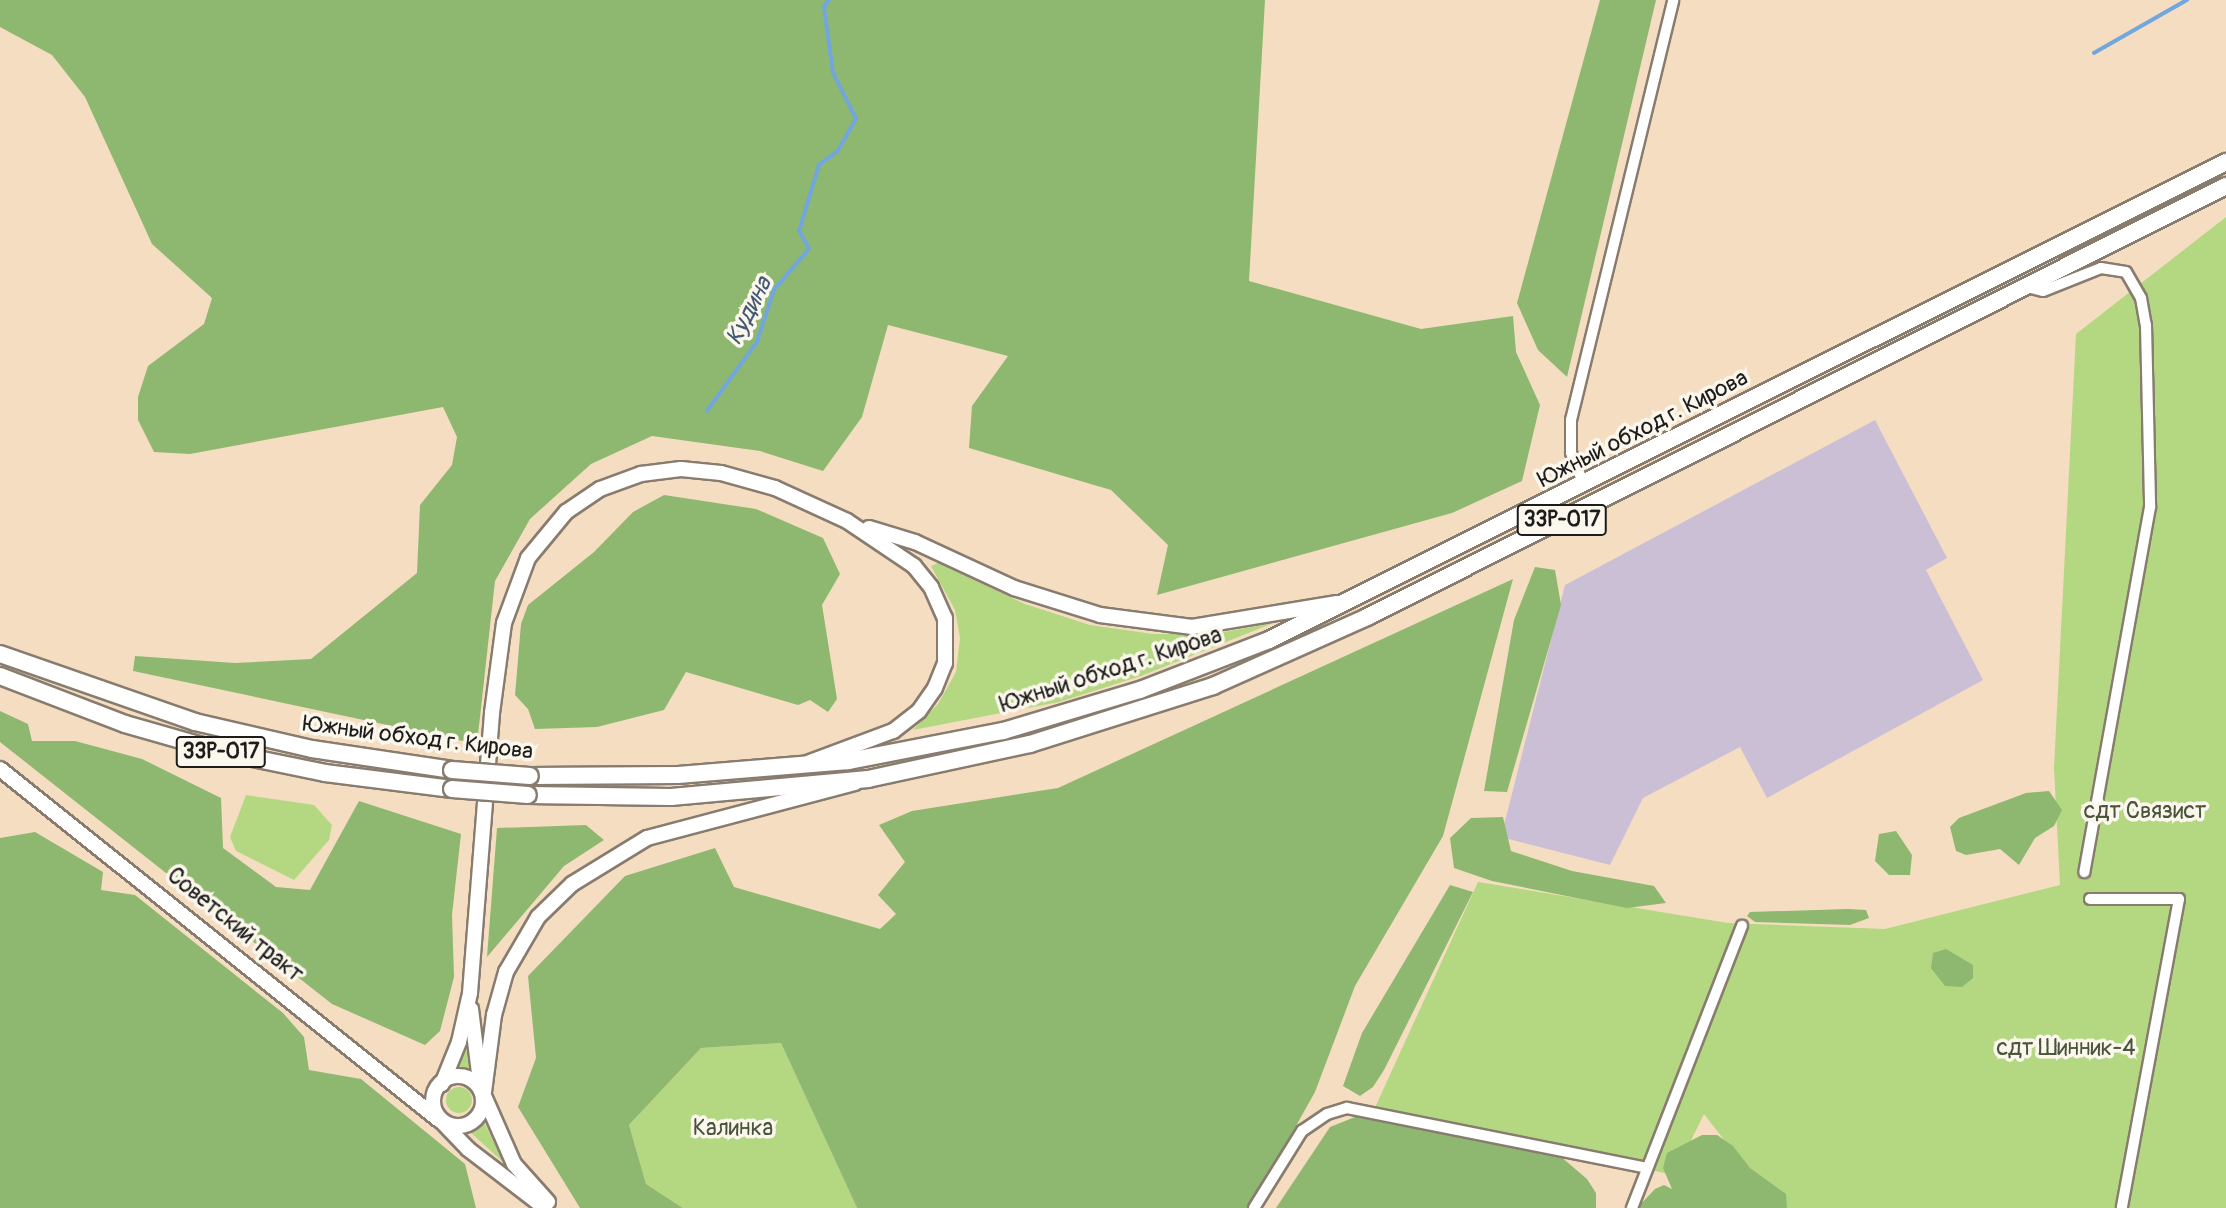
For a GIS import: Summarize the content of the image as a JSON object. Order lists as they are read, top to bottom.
{
  "streets": {
    "highway": ["Южный обход г. Кирова", "33Р-017"],
    "main road": ["Советский тракт"]
  },
  "water": ["Кудина"],
  "parks": ["сдт Связист", "сдт Шинник-4", "Калинка"]
}
